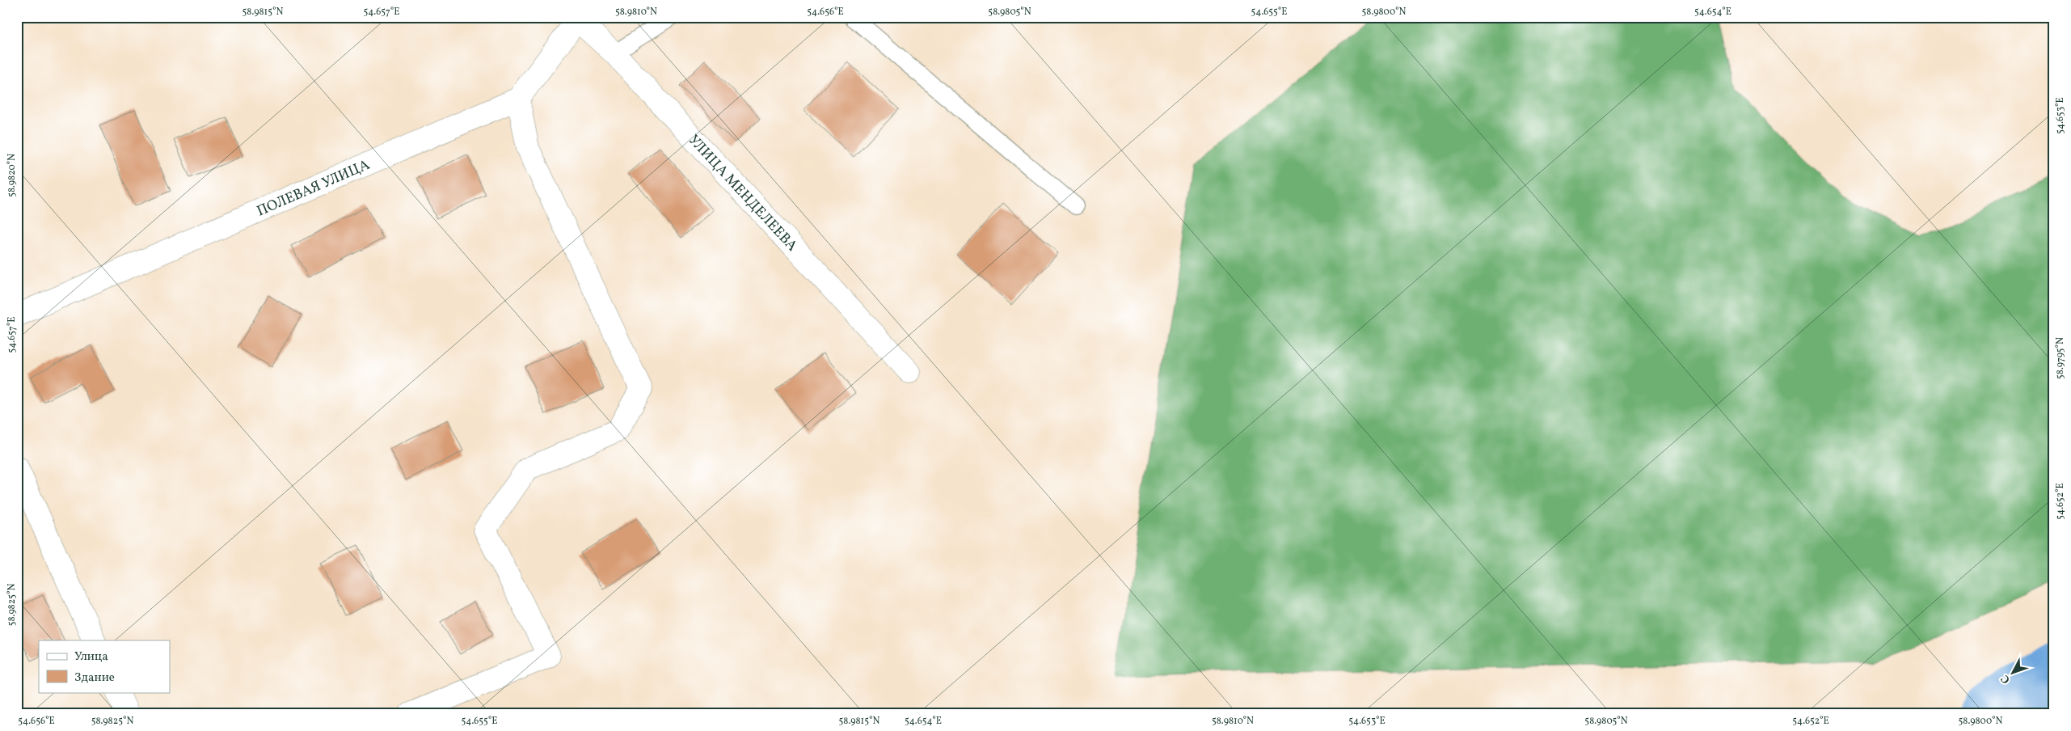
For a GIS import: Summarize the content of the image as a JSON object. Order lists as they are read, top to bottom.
{
  "streets": {
    "street": ["ПОЛЕВАЯ УЛИЦА", "УЛИЦА МЕНДЕЛЕЕВА"]
  },
  "crossings": [
    ["ПОЛЕВАЯ УЛИЦА", "УЛИЦА МЕНДЕЛЕЕВА"]
  ],
  "legend": ["Улица", "Здание"],
  "north": "bottom left",
  "coordinates": [
    "58.9815°N",
    "54.657°E",
    "58.9810°N",
    "54.656°E",
    "58.9805°N",
    "54.655°E",
    "58.9800°N",
    "54.654°E",
    "54.653°E",
    "58.9820°N",
    "58.9795°N",
    "54.652°E",
    "58.9825°N"
  ]
}
